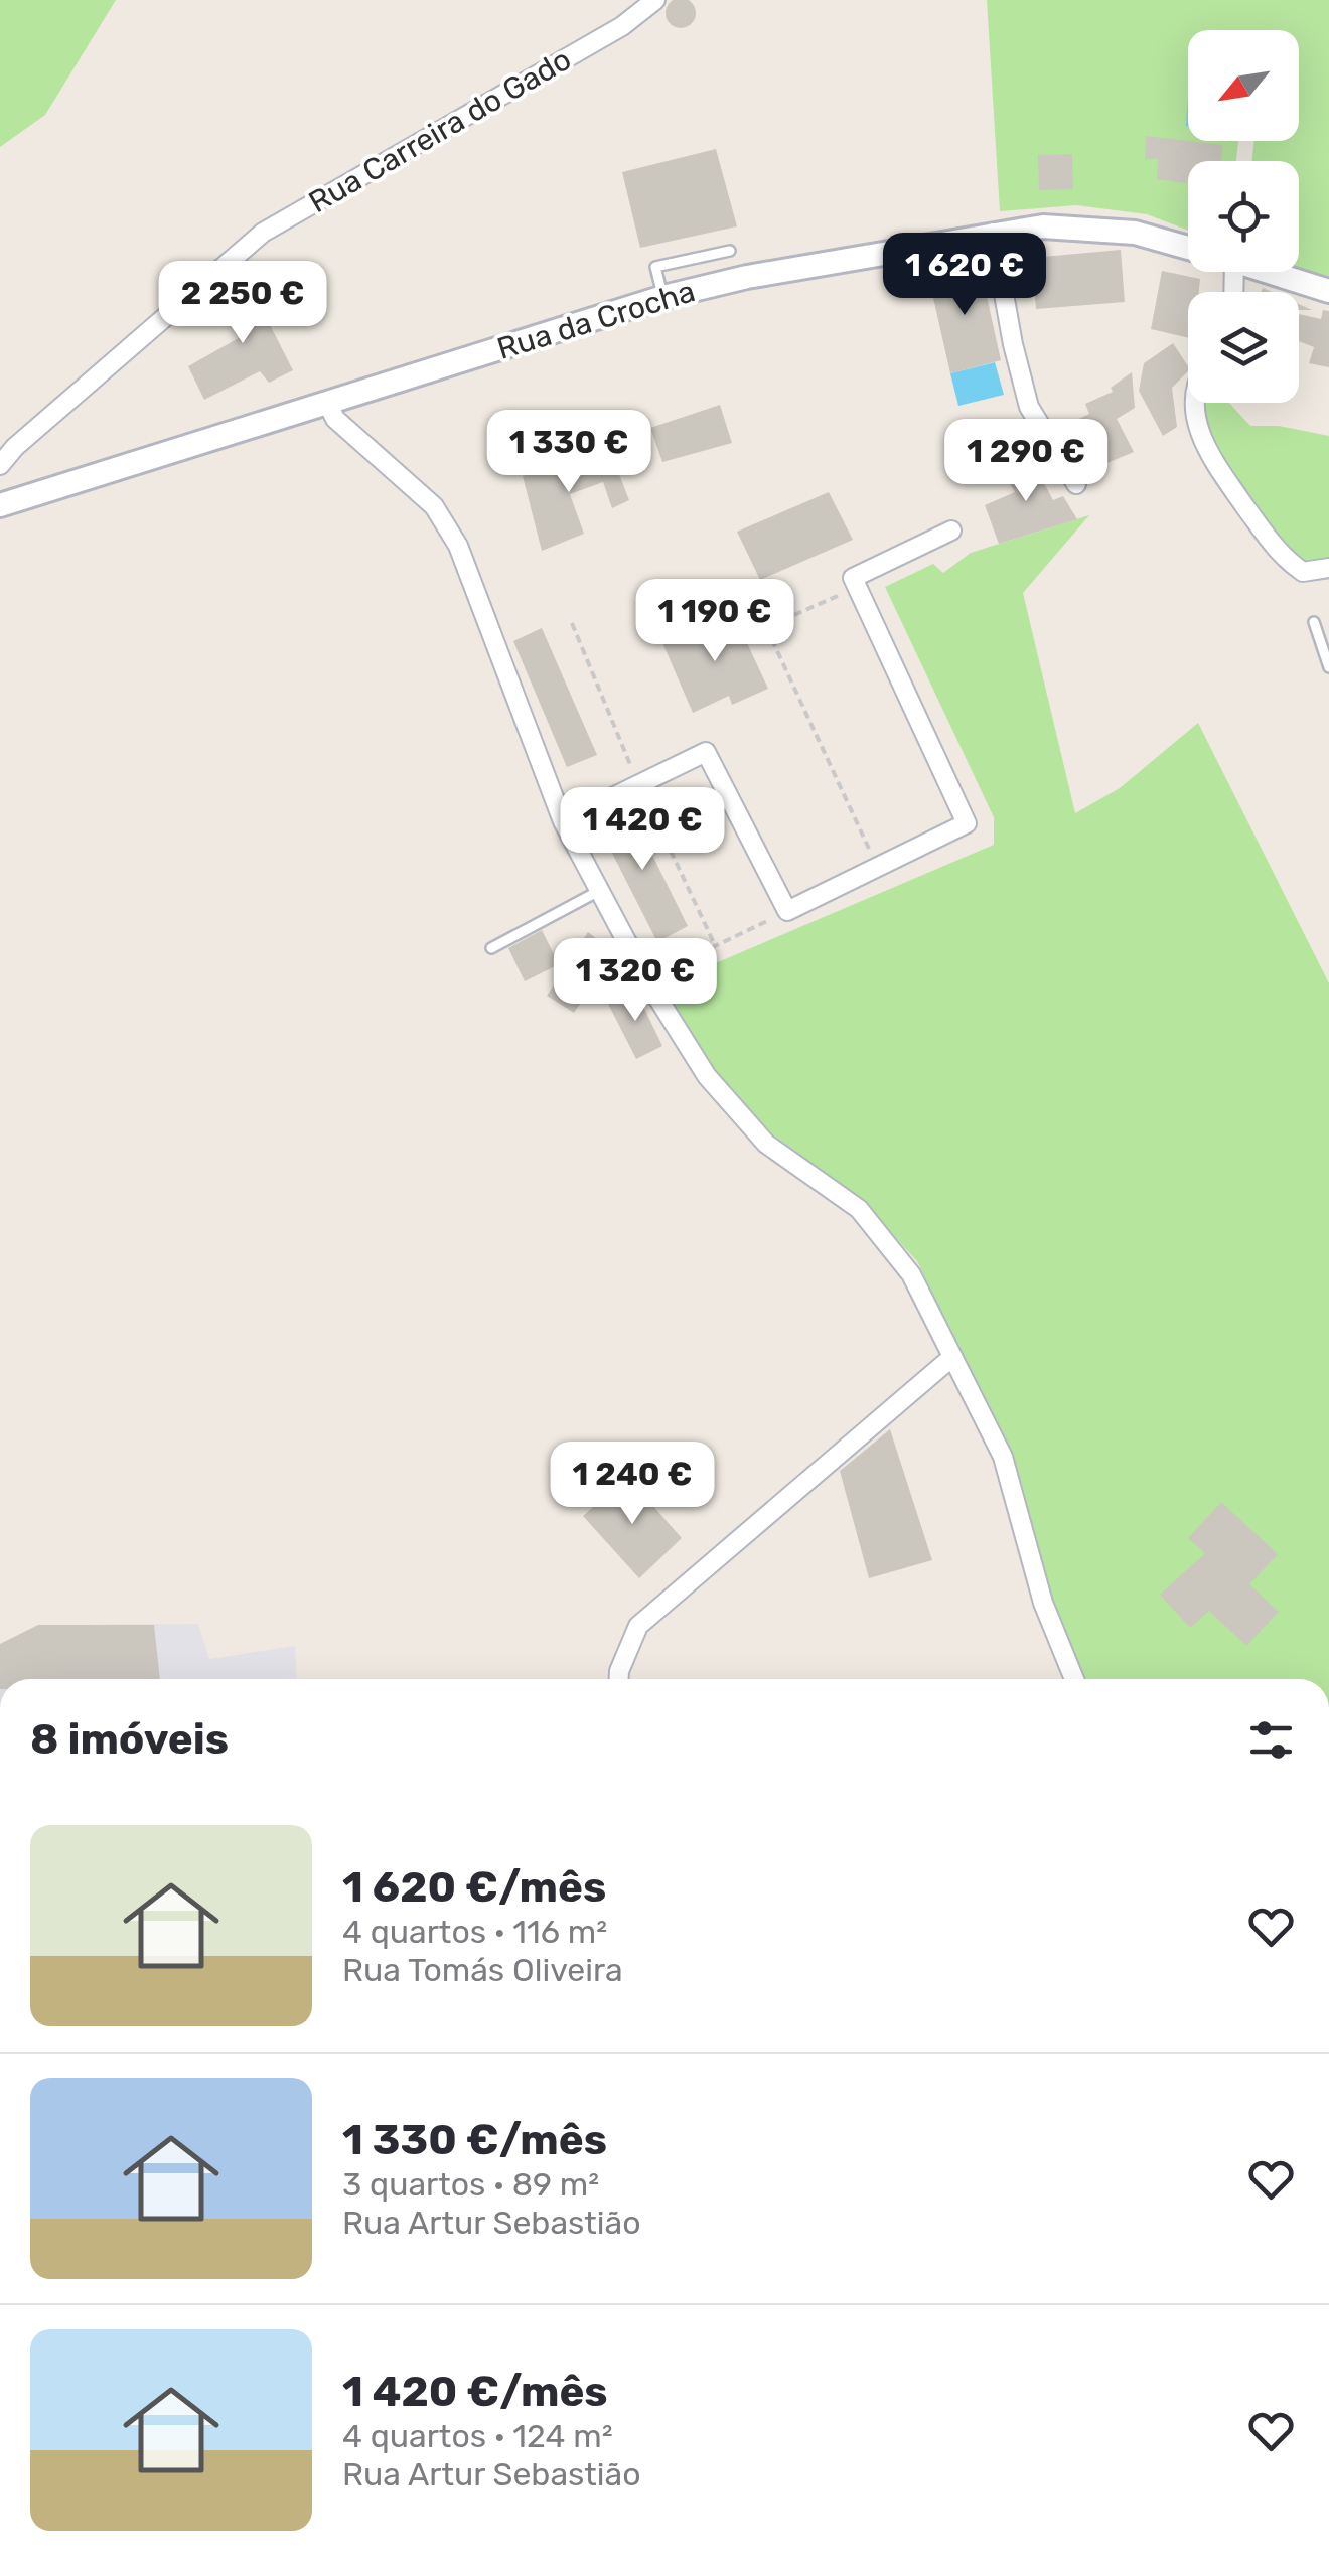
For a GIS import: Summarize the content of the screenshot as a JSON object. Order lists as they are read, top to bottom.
{
  "streets": {
    "street": ["Rua Carreira do Gado", "Rua da Crocha"]
  },
  "north": "bottom left",
  "page": {
    "price": [
      "1 620 €",
      "2 250 €",
      "1 330 €",
      "1 290 €",
      "1 190 €",
      "1 420 €",
      "1 320 €",
      "1 240 €"
    ],
    "heading": "8 imóveis",
    "list": [
      {
        "name": "1 620 €/mês",
        "note": "4 quartos · 116 m² · Rua Tomás Oliveira"
      },
      {
        "name": "1 330 €/mês",
        "note": "3 quartos · 89 m² · Rua Artur Sebastião"
      },
      {
        "name": "1 420 €/mês",
        "note": "4 quartos · 124 m² · Rua Artur Sebastião"
      }
    ]
  }
}
